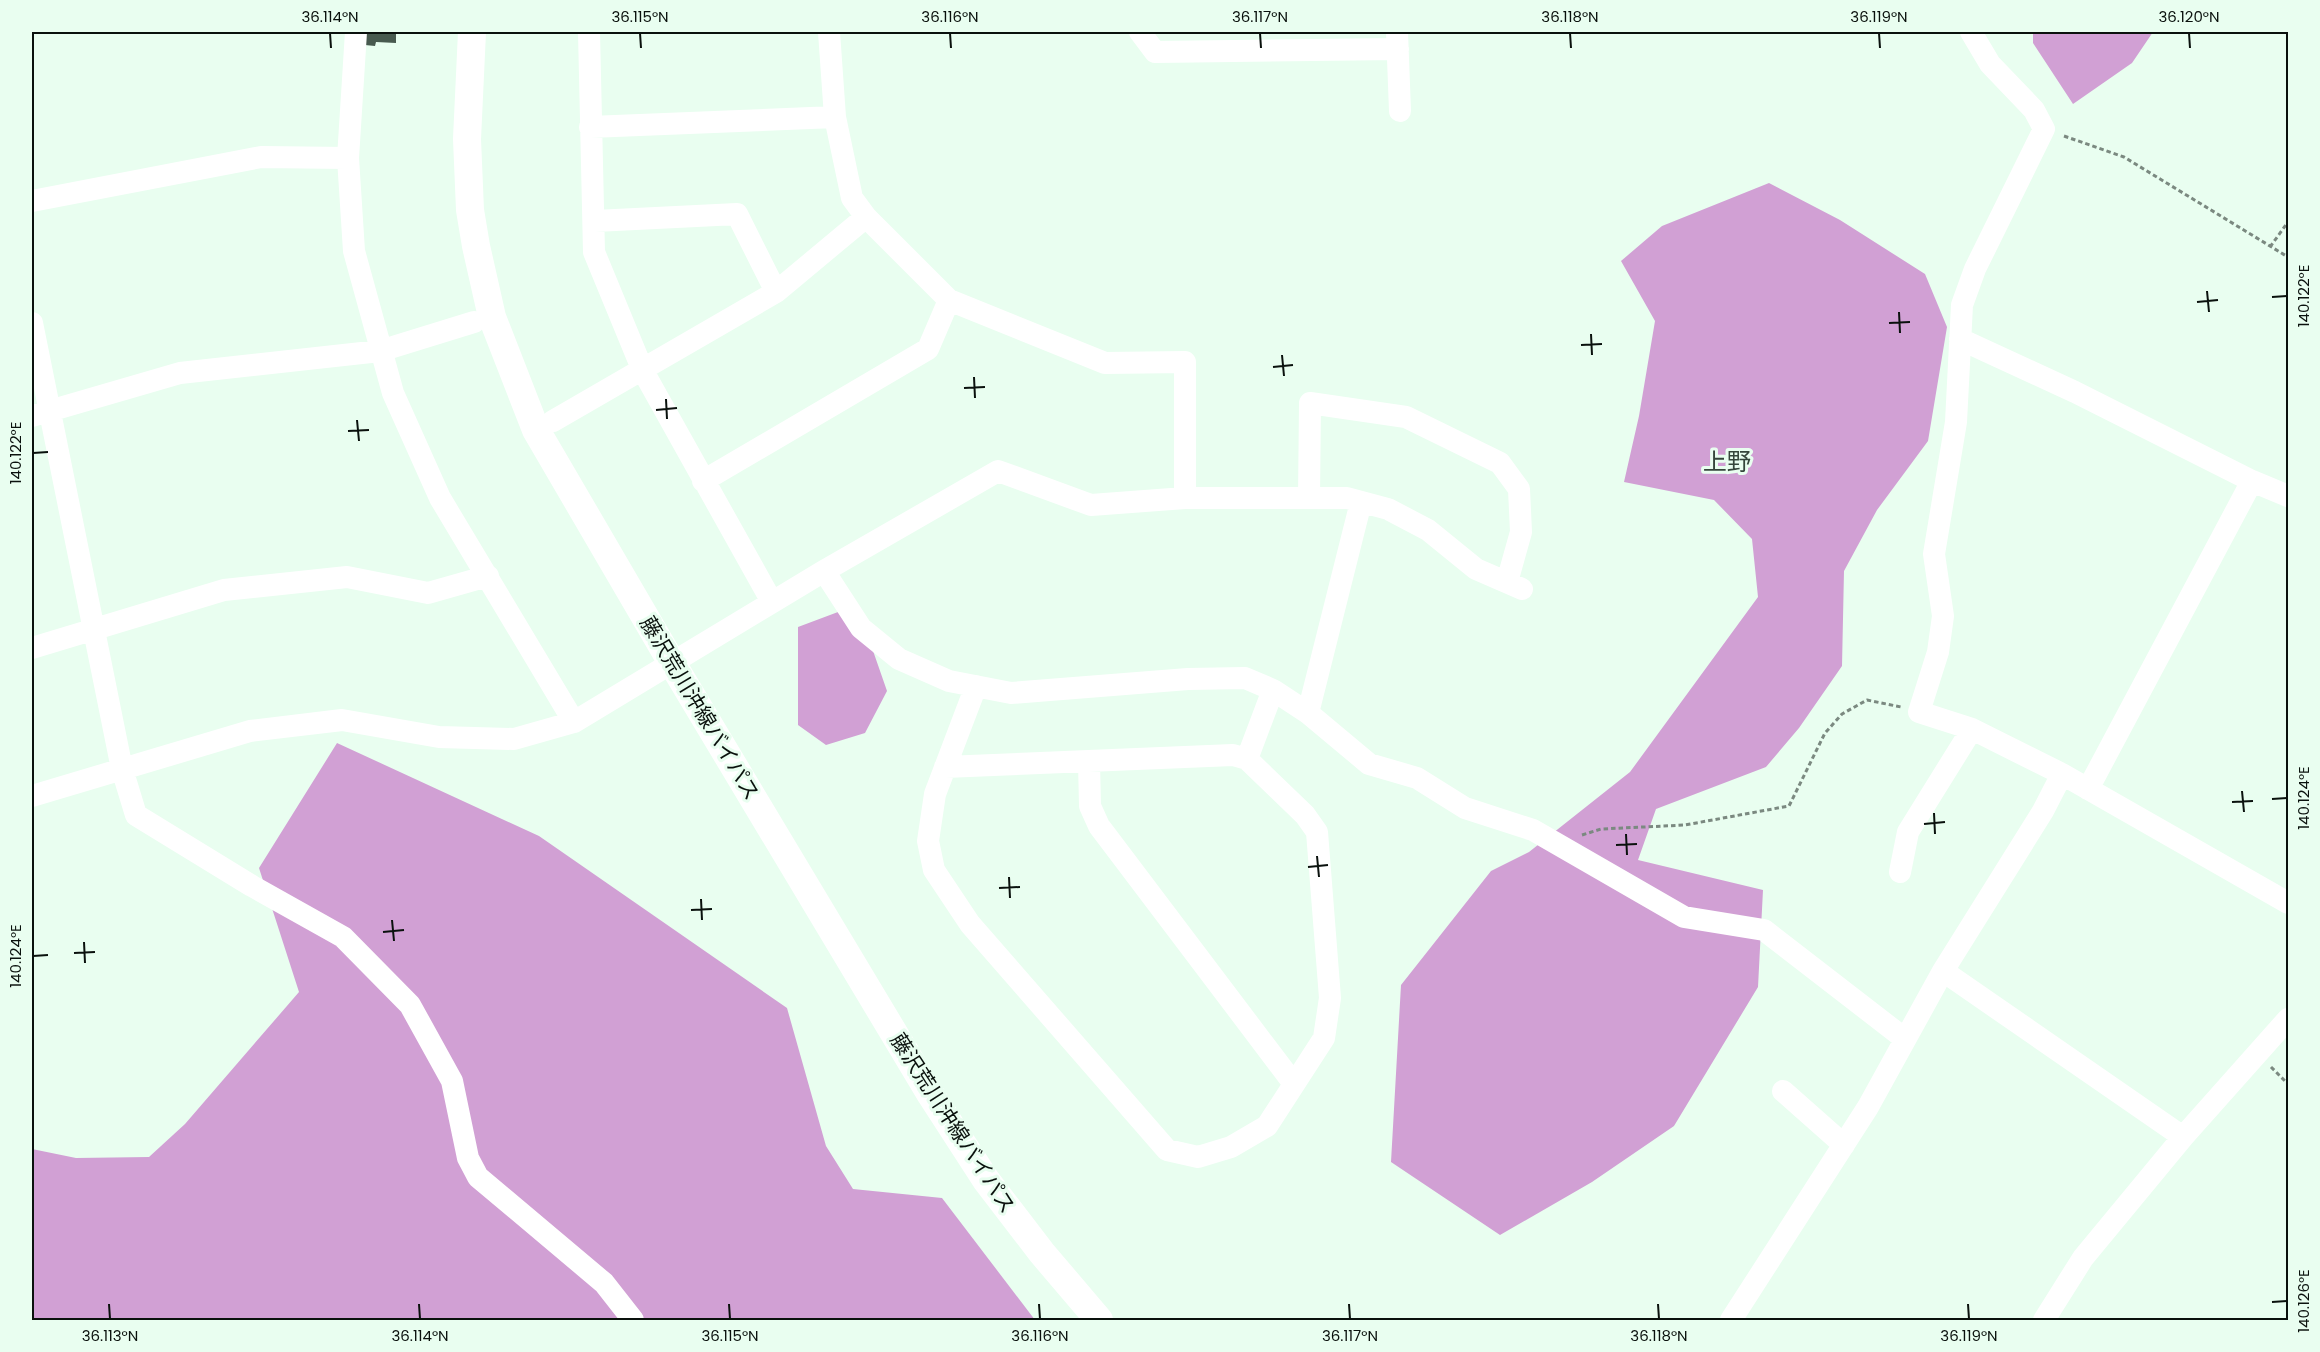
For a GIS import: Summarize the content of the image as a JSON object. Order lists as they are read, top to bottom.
{
  "streets": {
    "main road": ["藤沢荒川沖線バイパス"]
  },
  "districts": ["上野"],
  "coordinates": [
    "36.114°N",
    "36.115°N",
    "36.116°N",
    "36.117°N",
    "36.118°N",
    "36.119°N",
    "36.120°N",
    "140.122°E",
    "140.124°E",
    "140.126°E",
    "36.113°N"
  ]
}
